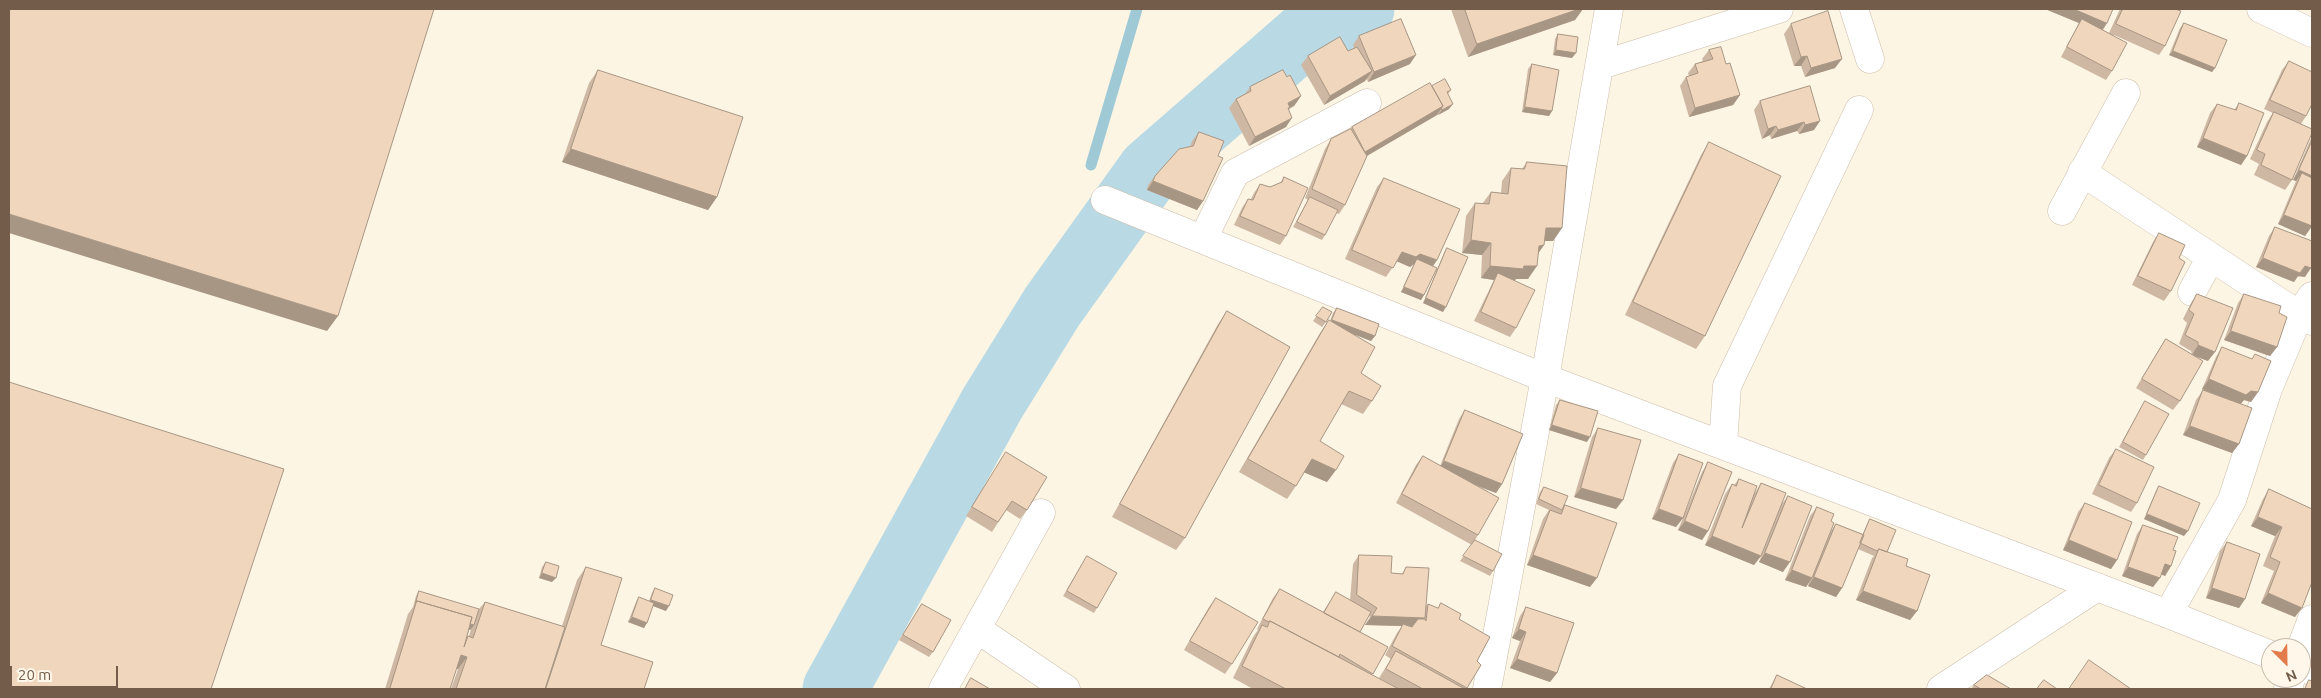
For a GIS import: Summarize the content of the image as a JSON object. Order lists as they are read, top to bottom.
{
  "scale_bar": "20 m",
  "north": "bottom right"
}
